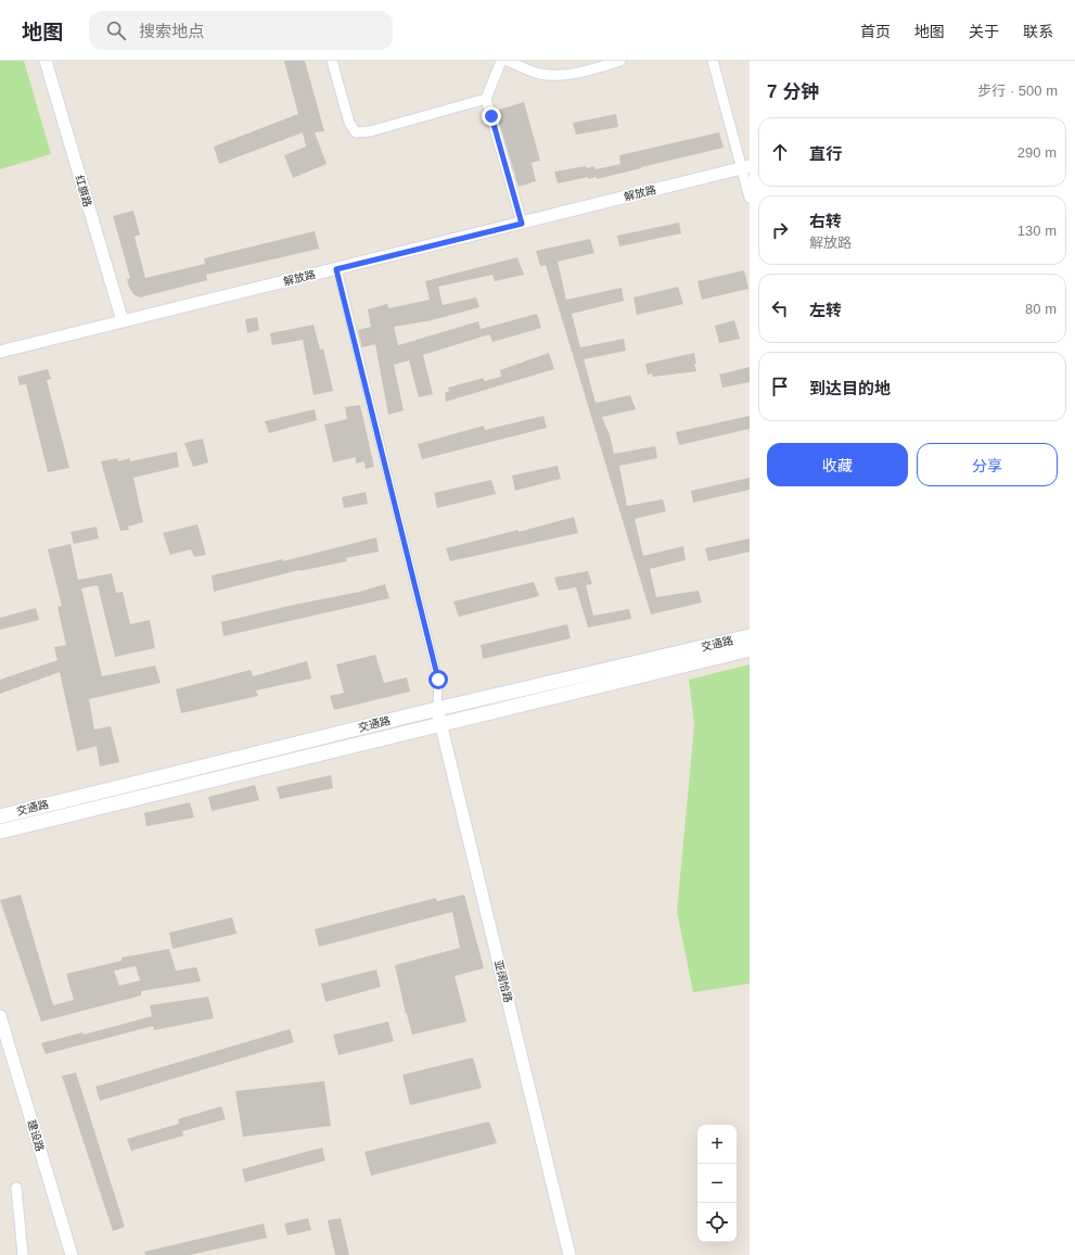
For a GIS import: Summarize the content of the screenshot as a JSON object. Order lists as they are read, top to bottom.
{
  "streets": {
    "main road": ["交通路"],
    "street": [
      "红旗路",
      "解放路",
      "亚阔恰路",
      "建设路"
    ]
  },
  "crossings": [
    ["红旗路", "解放路"],
    ["交通路", "亚阔恰路"]
  ],
  "page": {
    "header": "地图",
    "search": "搜索地点",
    "nav": [
      "首页",
      "地图",
      "关于",
      "联系"
    ],
    "heading": ["7 分钟", "步行 · 500 m"],
    "list": [
      ["直行", "290 m"],
      ["右转", "解放路", "130 m"],
      ["左转", "80 m"],
      "到达目的地"
    ],
    "buttons": ["收藏", "分享"],
    "map_buttons": ["+", "−"]
  }
}
